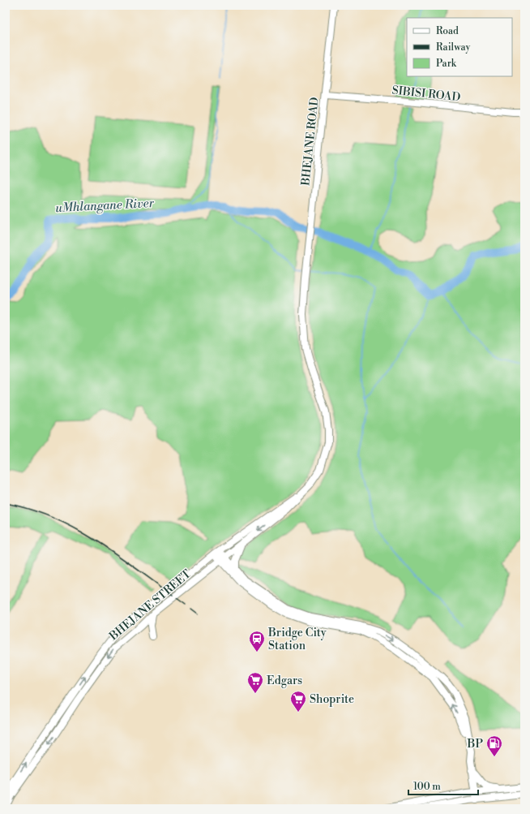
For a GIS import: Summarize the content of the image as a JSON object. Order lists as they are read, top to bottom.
{
  "streets": {
    "street": ["SIBISI ROAD", "BHEJANE ROAD", "BHEJANE STREET"]
  },
  "crossings": [
    ["SIBISI ROAD", "BHEJANE ROAD"],
    ["BHEJANE ROAD", "BHEJANE STREET"]
  ],
  "water": ["uMhlangane River"],
  "places": {
    "station": ["Bridge City Station"],
    "supermarket": ["Edgars", "Shoprite"],
    "fuel station": ["BP"]
  },
  "legend": ["Road", "Railway", "Park"],
  "scale_bar": "100 m"
}
